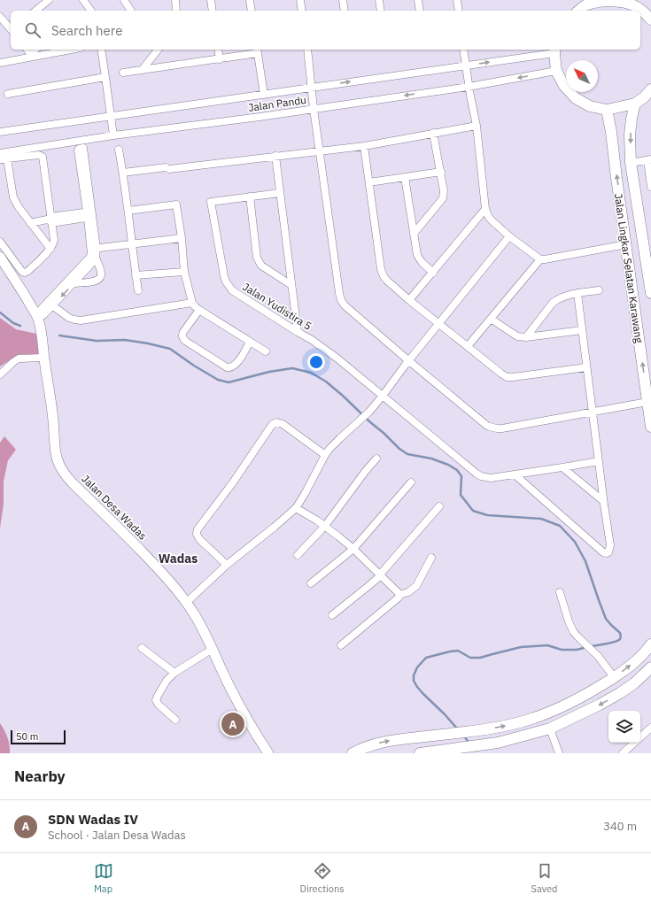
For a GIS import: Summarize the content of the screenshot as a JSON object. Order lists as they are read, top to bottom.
{
  "streets": {
    "main road": ["Jalan Lingkar Selatan Karawang", "Jalan Desa Wadas"],
    "street": ["Jalan Pandu", "Jalan Yudistira 5"]
  },
  "districts": ["Wadas"],
  "scale_bar": "50 m",
  "north": "top left",
  "page": {
    "search": "Search here",
    "pins": "A",
    "scale": "50 m",
    "heading": "Nearby",
    "list": [
      {
        "mark": "A",
        "name": "SDN Wadas IV",
        "note": "School · Jalan Desa Wadas",
        "value": "340 m"
      }
    ],
    "nav": ["Map", "Directions", "Saved"]
  }
}
